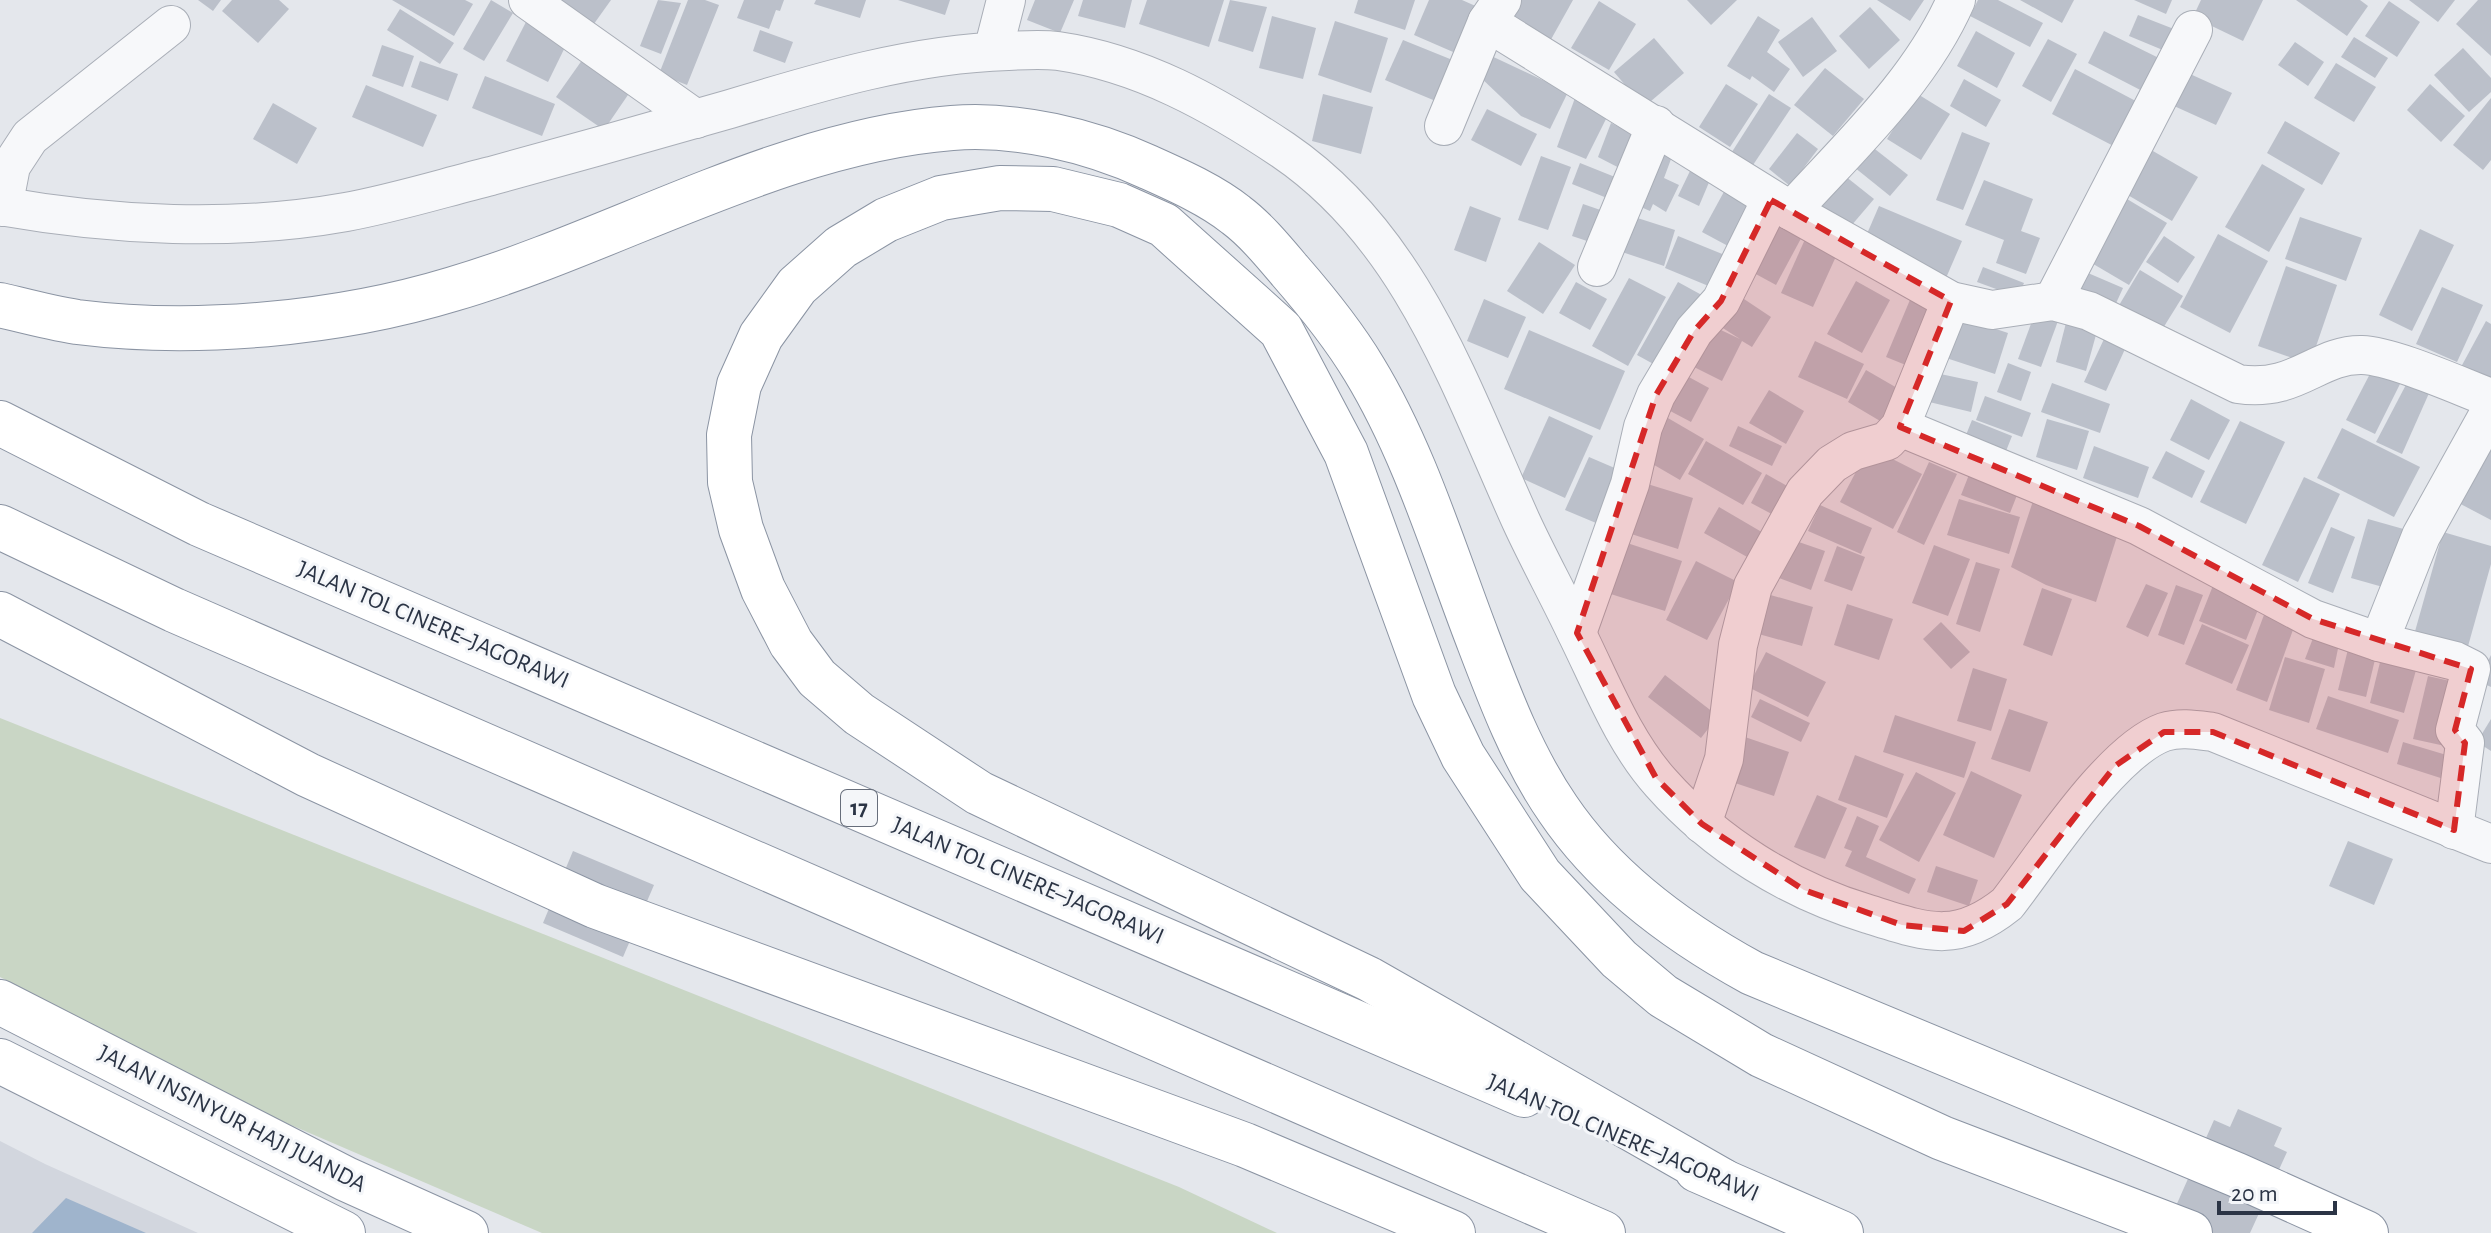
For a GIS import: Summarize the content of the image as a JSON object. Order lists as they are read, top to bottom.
{
  "streets": {
    "highway": ["JALAN TOL CINERE–JAGORAWI", "17", "JALAN INSINYUR HAJI JUANDA"]
  },
  "scale_bar": "20 m"
}
